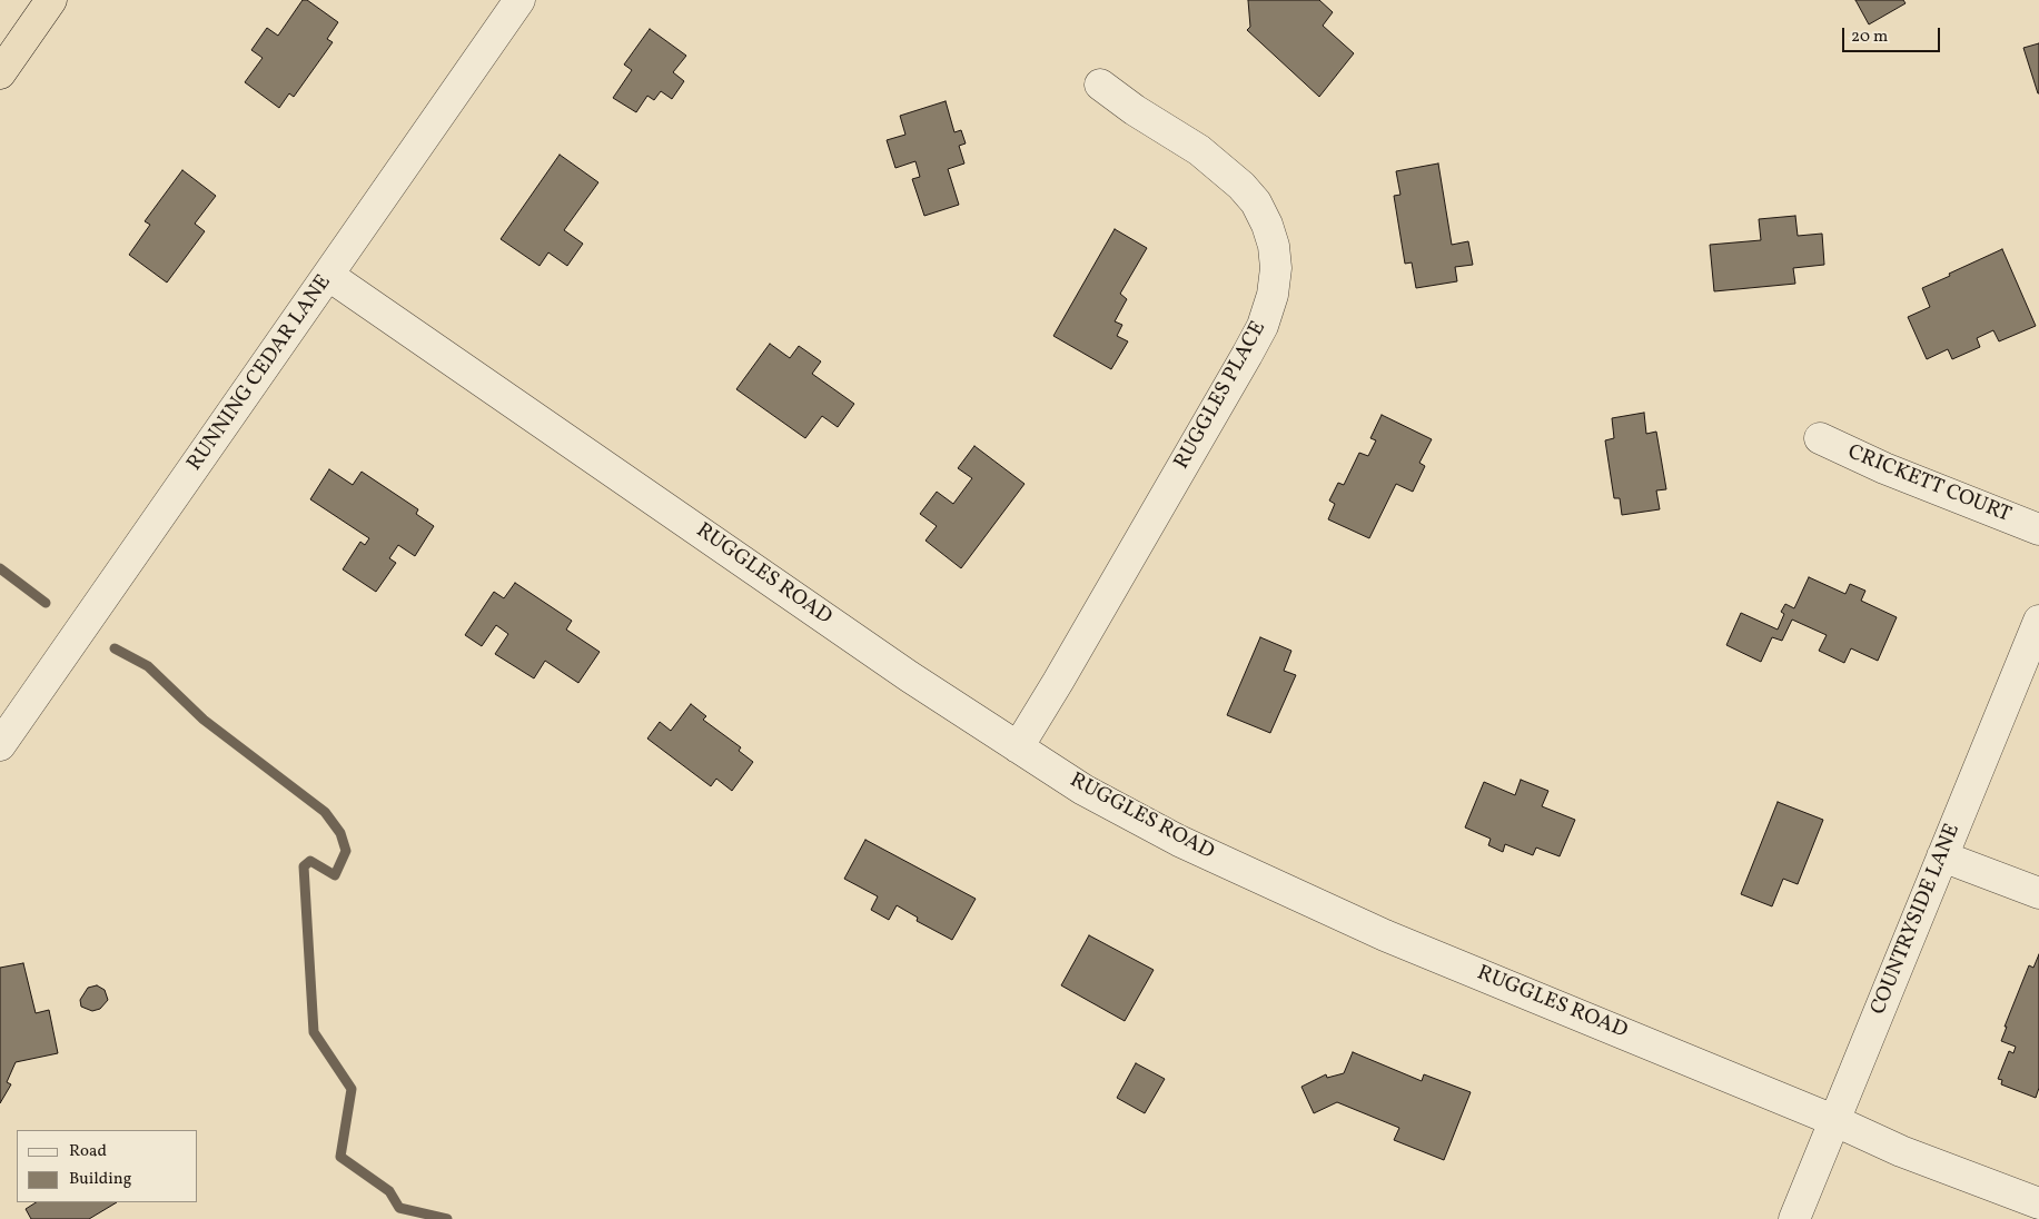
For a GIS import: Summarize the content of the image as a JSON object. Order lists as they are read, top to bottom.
{
  "streets": {
    "street": [
      "RUNNING CEDAR LANE",
      "RUGGLES PLACE",
      "CRICKETT COURT",
      "RUGGLES ROAD",
      "COUNTRYSIDE LANE"
    ]
  },
  "crossings": [
    ["RUNNING CEDAR LANE", "RUGGLES ROAD"],
    ["RUGGLES PLACE", "RUGGLES ROAD"],
    ["RUGGLES ROAD", "COUNTRYSIDE LANE"]
  ],
  "legend": ["Road", "Building"],
  "scale_bar": "20 m"
}
